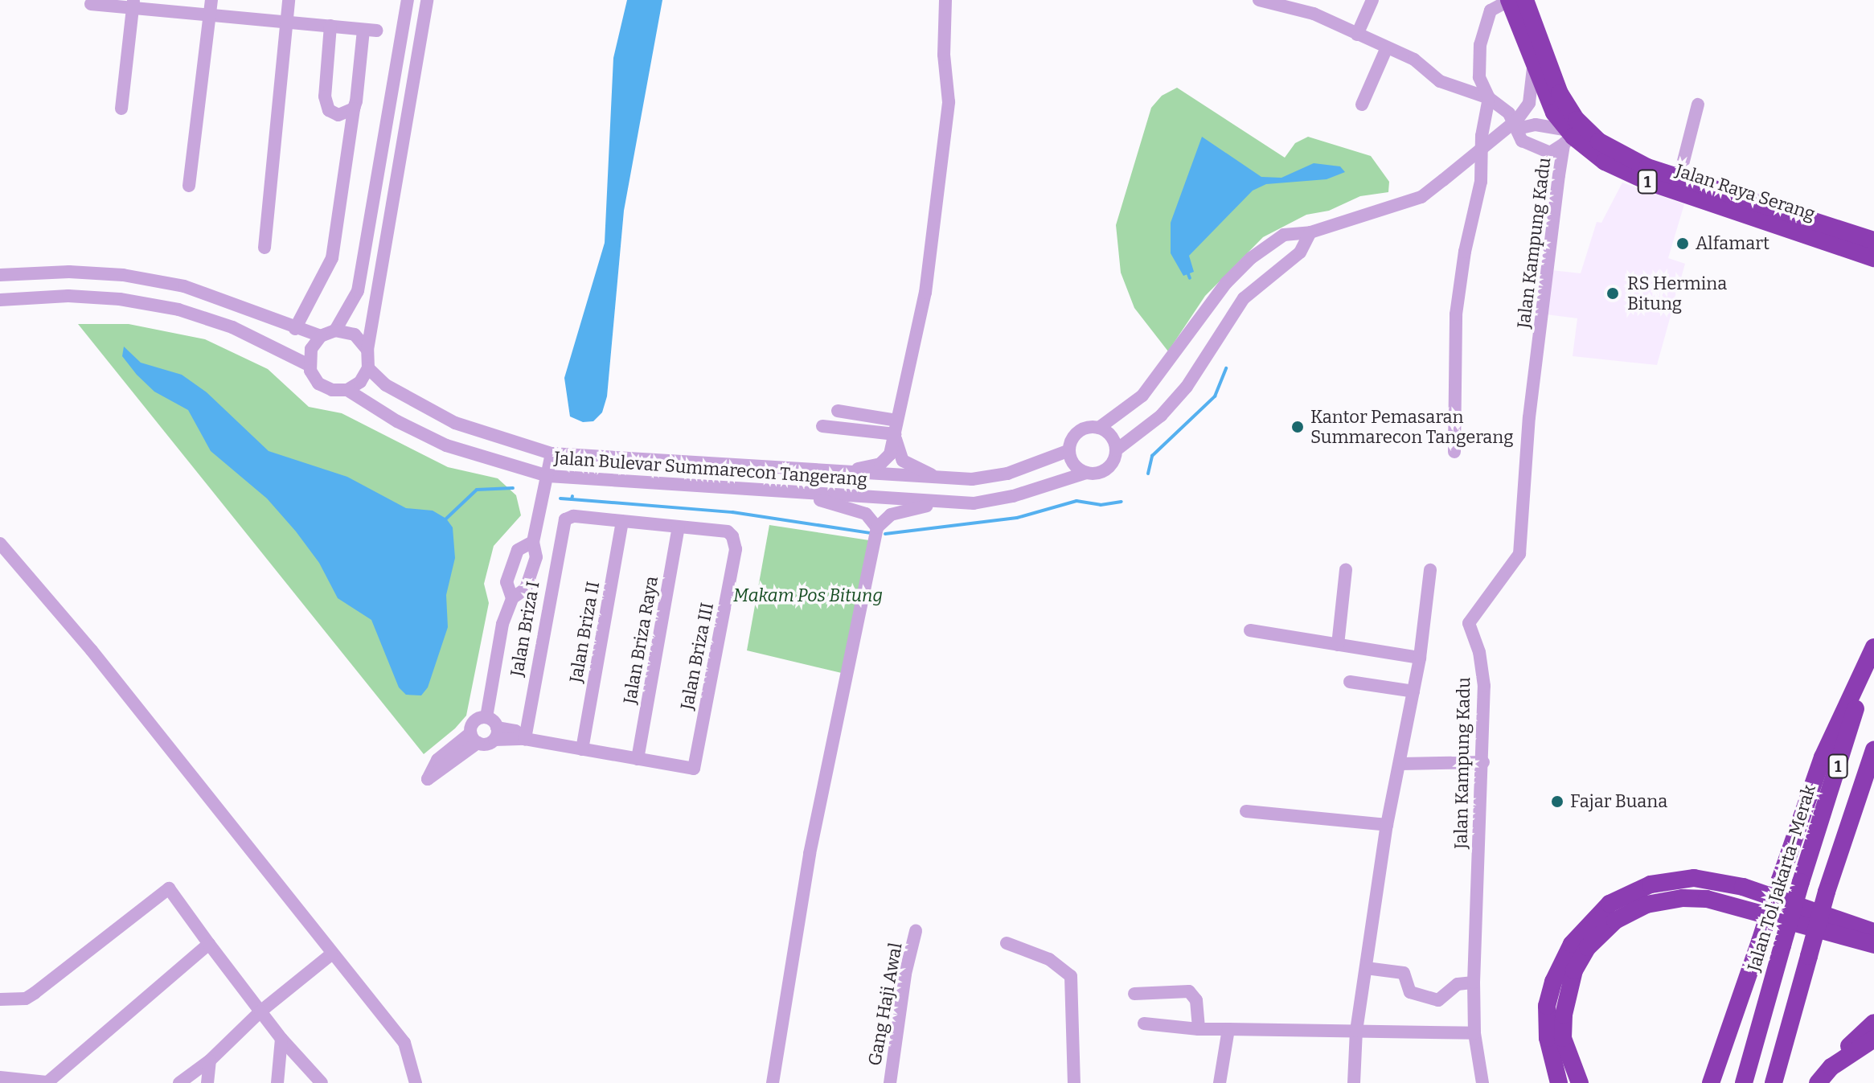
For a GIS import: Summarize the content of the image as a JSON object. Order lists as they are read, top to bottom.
{
  "streets": {
    "highway": ["1", "Jalan Raya Serang", "Jalan Tol Jakarta–Merak"],
    "street": [
      "Jalan Kampung Kadu",
      "Jalan Bulevar Summarecon Tangerang",
      "Jalan Briza I",
      "Jalan Briza II",
      "Jalan Briza Raya",
      "Jalan Briza III",
      "Gang Haji Awal"
    ]
  },
  "crossings": [
    ["Jalan Raya Serang", "Jalan Kampung Kadu"],
    ["Jalan Raya Serang", "Jalan Bulevar Summarecon Tangerang"],
    ["Jalan Kampung Kadu", "Jalan Bulevar Summarecon Tangerang"],
    ["Jalan Briza I", "Jalan Briza II"],
    ["Jalan Briza Raya", "Jalan Briza III"]
  ],
  "parks": ["Makam Pos Bitung"],
  "places": [
    "Alfamart",
    "RS Hermina Bitung",
    "Kantor Pemasaran Summarecon Tangerang",
    "Fajar Buana"
  ]
}
